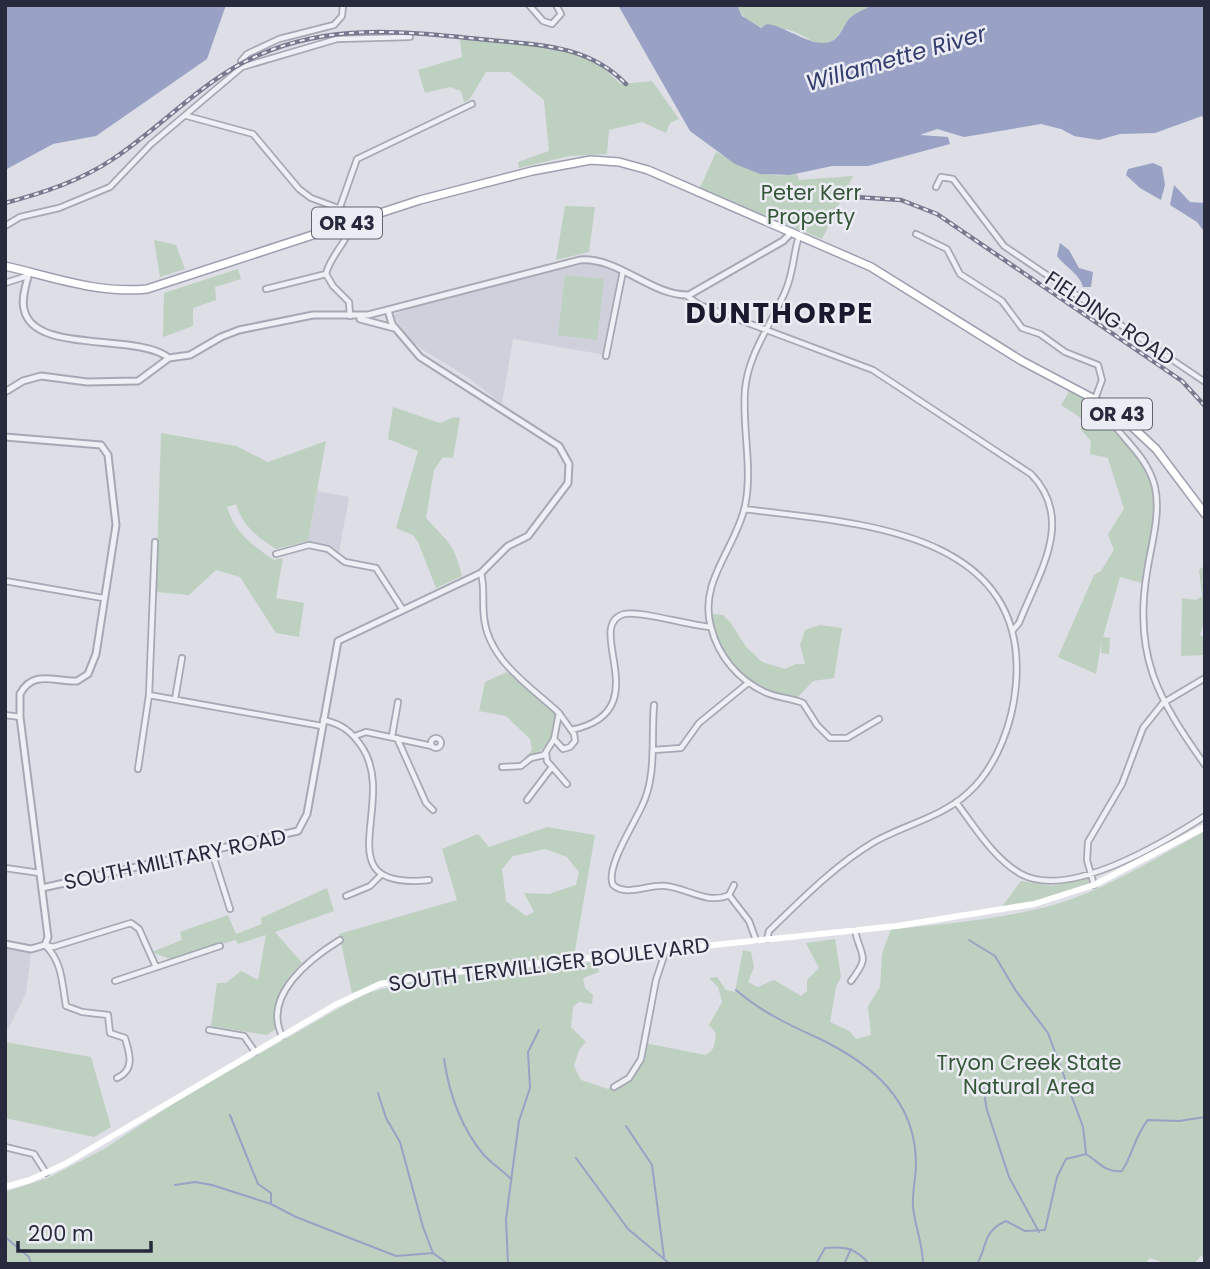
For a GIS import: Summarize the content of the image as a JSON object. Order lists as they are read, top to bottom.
{
  "streets": {
    "main road": ["OR 43", "SOUTH TERWILLIGER BOULEVARD"],
    "street": ["FIELDING ROAD", "SOUTH MILITARY ROAD"]
  },
  "districts": ["DUNTHORPE"],
  "water": ["Willamette River"],
  "parks": ["Peter Kerr Property", "Tryon Creek State Natural Area"],
  "scale_bar": "200 m"
}
